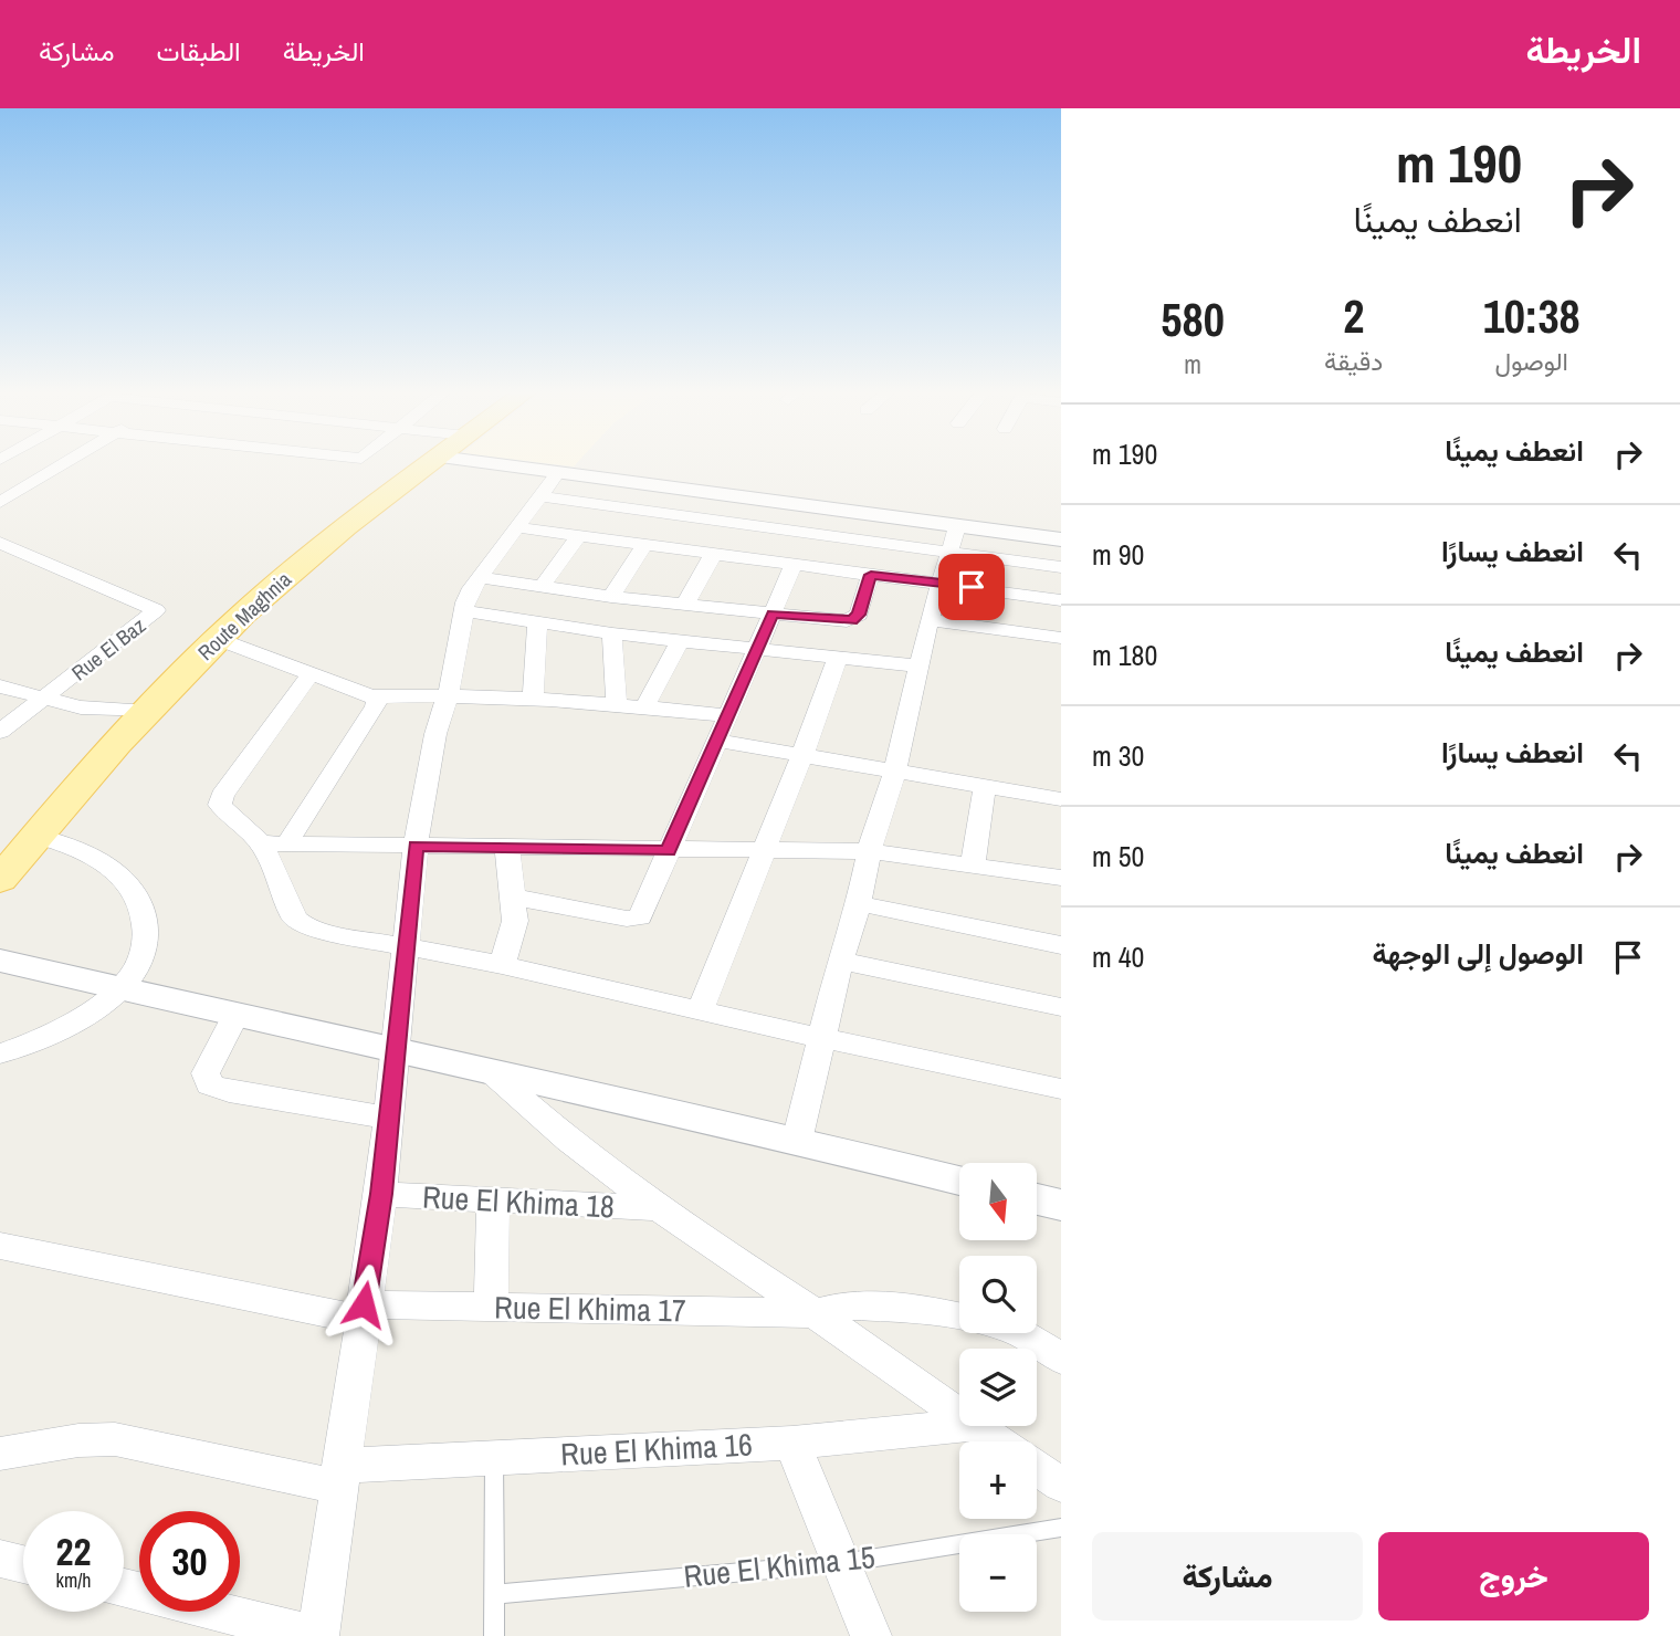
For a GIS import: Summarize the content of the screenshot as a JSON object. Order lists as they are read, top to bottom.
{
  "streets": {
    "main road": ["Route Maghnia"],
    "street": [
      "Rue El Baz",
      "Rue El Khima 18",
      "Rue El Khima 17",
      "Rue El Khima 16"
    ],
    "lane": ["Rue El Khima 15"]
  },
  "crossings": [
    ["Route Maghnia", "Rue El Baz"]
  ],
  "north": "bottom",
  "page": {
    "header": "الخريطة",
    "nav": ["الخريطة", "الطبقات", "مشاركة"],
    "turn": ["190 m", "انعطف يمينًا"],
    "eta": [
      "10:38",
      "الوصول",
      "2",
      "دقيقة",
      "580",
      "m"
    ],
    "list": [
      {
        "name": "انعطف يمينًا",
        "value": "190 m"
      },
      {
        "name": "انعطف يسارًا",
        "value": "90 m"
      },
      {
        "name": "انعطف يمينًا",
        "value": "180 m"
      },
      {
        "name": "انعطف يسارًا",
        "value": "30 m"
      },
      {
        "name": "انعطف يمينًا",
        "value": "50 m"
      },
      {
        "name": "الوصول إلى الوجهة",
        "value": "40 m"
      }
    ],
    "map_buttons": ["+", "−"],
    "speed": "22 km/h",
    "limit": "30",
    "buttons": ["خروج", "مشاركة"]
  }
}
